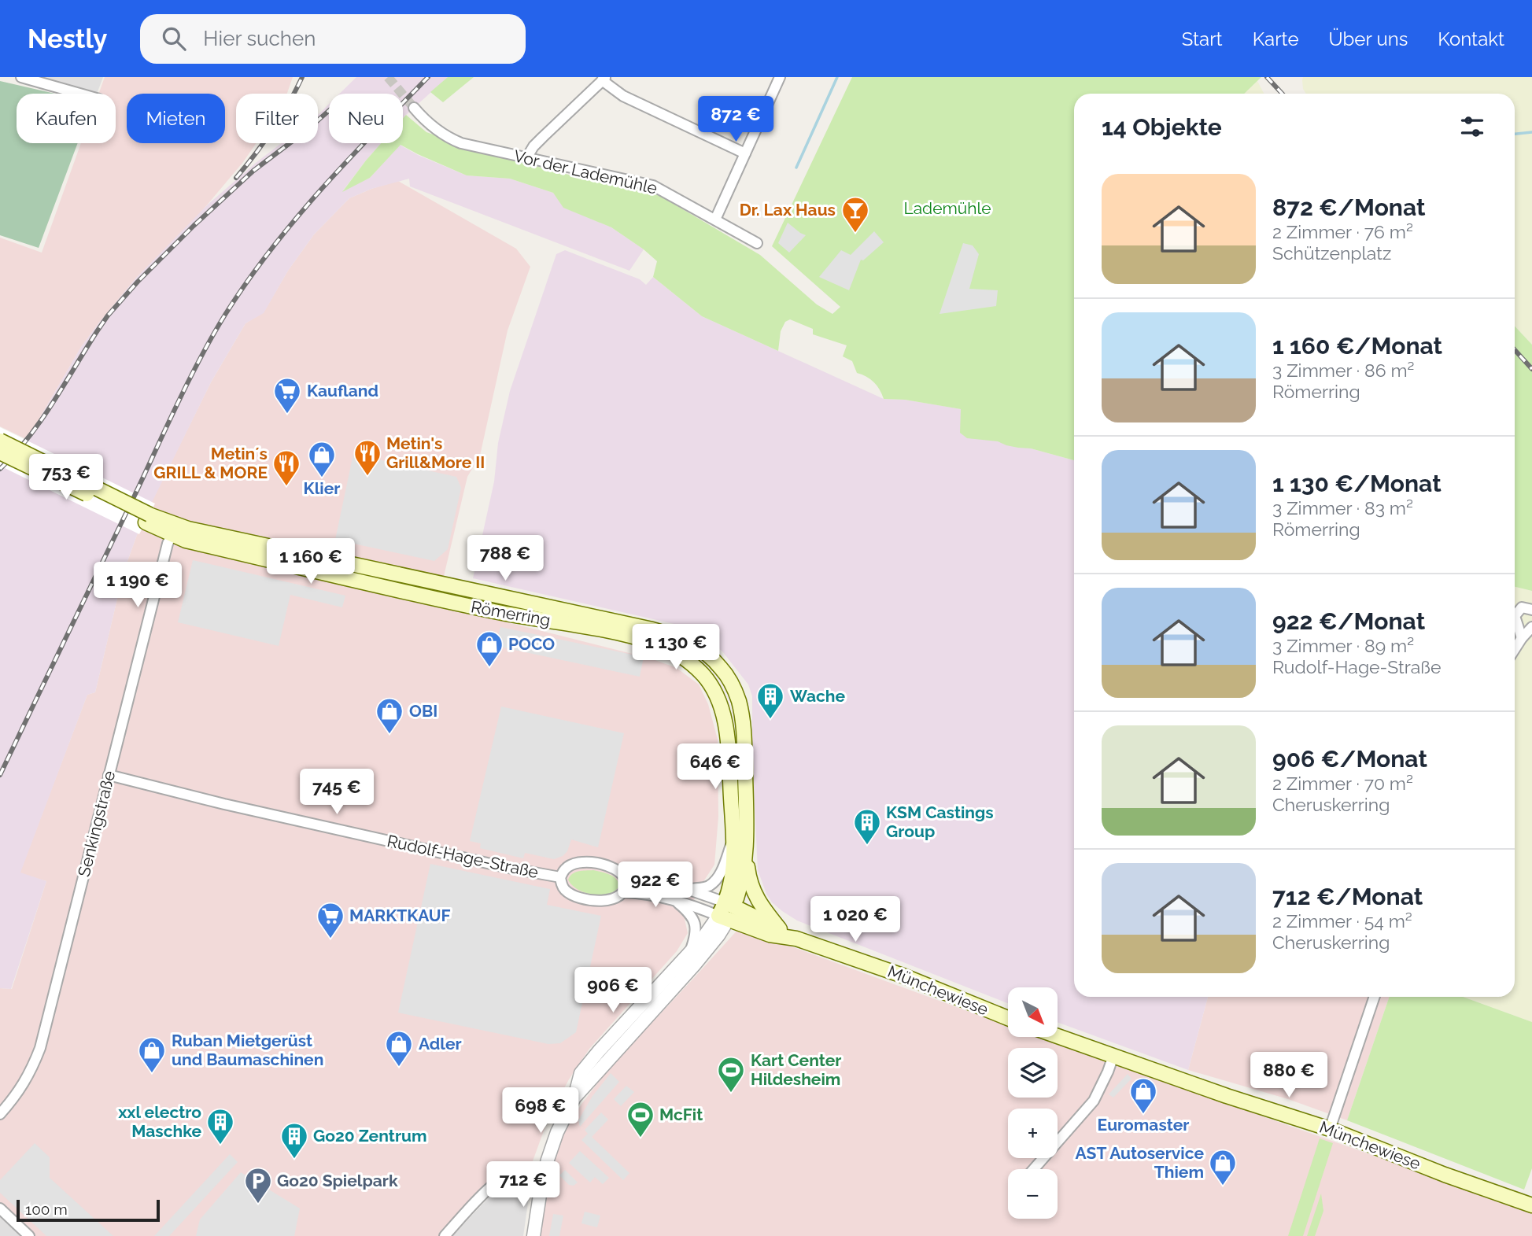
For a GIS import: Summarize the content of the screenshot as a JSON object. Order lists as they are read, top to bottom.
{
  "streets": {
    "main road": ["Römerring", "Münchewiese"],
    "street": ["Vor der Lademühle", "Senkingstraße", "Rudolf-Hage-Straße"]
  },
  "crossings": [
    ["Römerring", "Senkingstraße"],
    ["Römerring", "Rudolf-Hage-Straße"],
    ["Römerring", "Münchewiese"],
    ["Senkingstraße", "Rudolf-Hage-Straße"],
    ["Rudolf-Hage-Straße", "Münchewiese"]
  ],
  "parks": ["Lademühle"],
  "places": {
    "bar": ["Dr. Lax Haus"],
    "supermarket": ["Kaufland", "MARKTKAUF"],
    "restaurant": ["Metin's Grill&More II", "Metin´s GRILL & MORE"],
    "shop": [
      "Klier",
      "POCO",
      "OBI",
      "Adler",
      "Ruban Mietgerüst und Baumaschinen",
      "Euromaster",
      "AST Autoservice Thiem"
    ],
    "building": [
      "Wache",
      "KSM Castings Group",
      "xxl electro Maschke",
      "Go20 Zentrum"
    ],
    "sports": ["Kart Center Hildesheim", "McFit"],
    "parking": ["Go20 Spielpark"]
  },
  "scale_bar": "100 m",
  "north": "bottom right",
  "page": {
    "header": "Nestly",
    "search": "Hier suchen",
    "nav": [
      "Start",
      "Karte",
      "Über uns",
      "Kontakt"
    ],
    "chip": [
      "Kaufen",
      "Mieten",
      "Filter",
      "Neu"
    ],
    "heading": "14 Objekte",
    "price": [
      "872 €",
      "753 €",
      "788 €",
      "1 160 €",
      "1 190 €",
      "1 130 €",
      "646 €",
      "745 €",
      "922 €",
      "1 020 €",
      "906 €",
      "880 €",
      "698 €",
      "712 €"
    ],
    "list": [
      {
        "name": "872 €/Monat",
        "note": "2 Zimmer · 76 m² · Schützenplatz"
      },
      {
        "name": "1 160 €/Monat",
        "note": "3 Zimmer · 86 m² · Römerring"
      },
      {
        "name": "1 130 €/Monat",
        "note": "3 Zimmer · 83 m² · Römerring"
      },
      {
        "name": "922 €/Monat",
        "note": "3 Zimmer · 89 m² · Rudolf-Hage-Straße"
      },
      {
        "name": "906 €/Monat",
        "note": "2 Zimmer · 70 m² · Cheruskerring"
      },
      {
        "name": "712 €/Monat",
        "note": "2 Zimmer · 54 m² · Cheruskerring"
      }
    ],
    "map_buttons": ["+", "−"],
    "scale": "100 m"
  }
}
